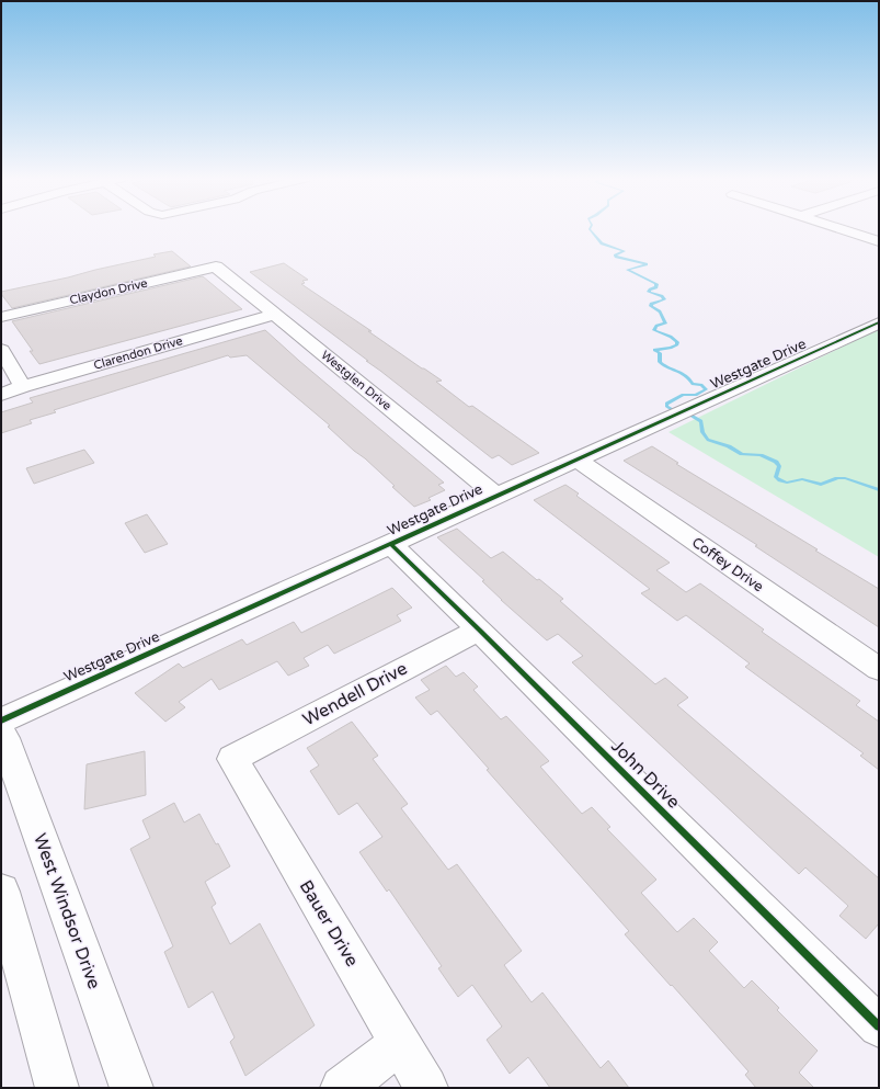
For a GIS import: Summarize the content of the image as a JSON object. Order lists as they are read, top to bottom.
{
  "streets": {
    "street": [
      "Claydon Drive",
      "Clarendon Drive",
      "Westgate Drive",
      "Westglen Drive",
      "Coffey Drive",
      "Wendell Drive",
      "John Drive",
      "West Windsor Drive",
      "Bauer Drive"
    ]
  },
  "crossings": [
    ["Claydon Drive", "Westglen Drive"],
    ["Clarendon Drive", "Westglen Drive"],
    ["Westgate Drive", "Westglen Drive"],
    ["Westgate Drive", "Coffey Drive"],
    ["Westgate Drive", "John Drive"],
    ["Wendell Drive", "John Drive"],
    ["Wendell Drive", "Bauer Drive"]
  ]
}
